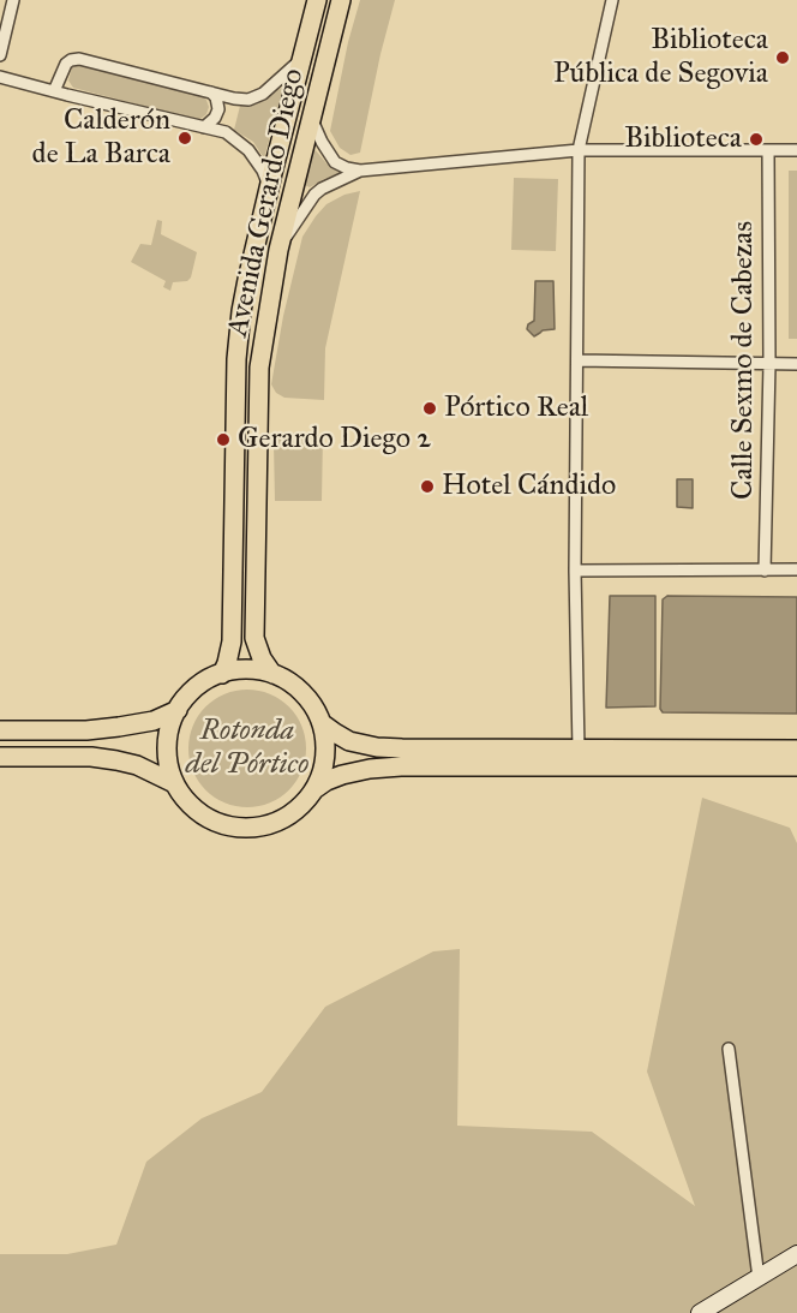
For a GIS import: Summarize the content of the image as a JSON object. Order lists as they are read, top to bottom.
{
  "streets": {
    "main road": ["Avenida Gerardo Diego"],
    "street": ["Calle Sexmo de Cabezas"]
  },
  "parks": ["Rotonda del Pórtico"],
  "places": [
    "Biblioteca Pública de Segovia",
    "Calderón de La Barca",
    "Biblioteca",
    "Pórtico Real",
    "Gerardo Diego 2",
    "Hotel Cándido"
  ]
}
